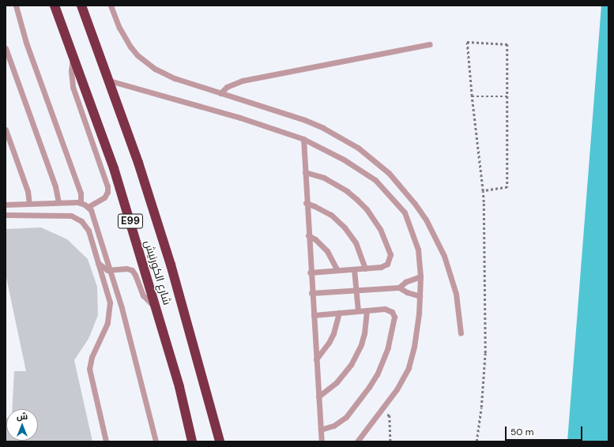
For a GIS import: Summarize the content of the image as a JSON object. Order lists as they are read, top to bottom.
{
  "streets": {
    "highway": ["E99", "شارع الكورنيش"]
  },
  "scale_bar": "50 m",
  "north": "top"
}
